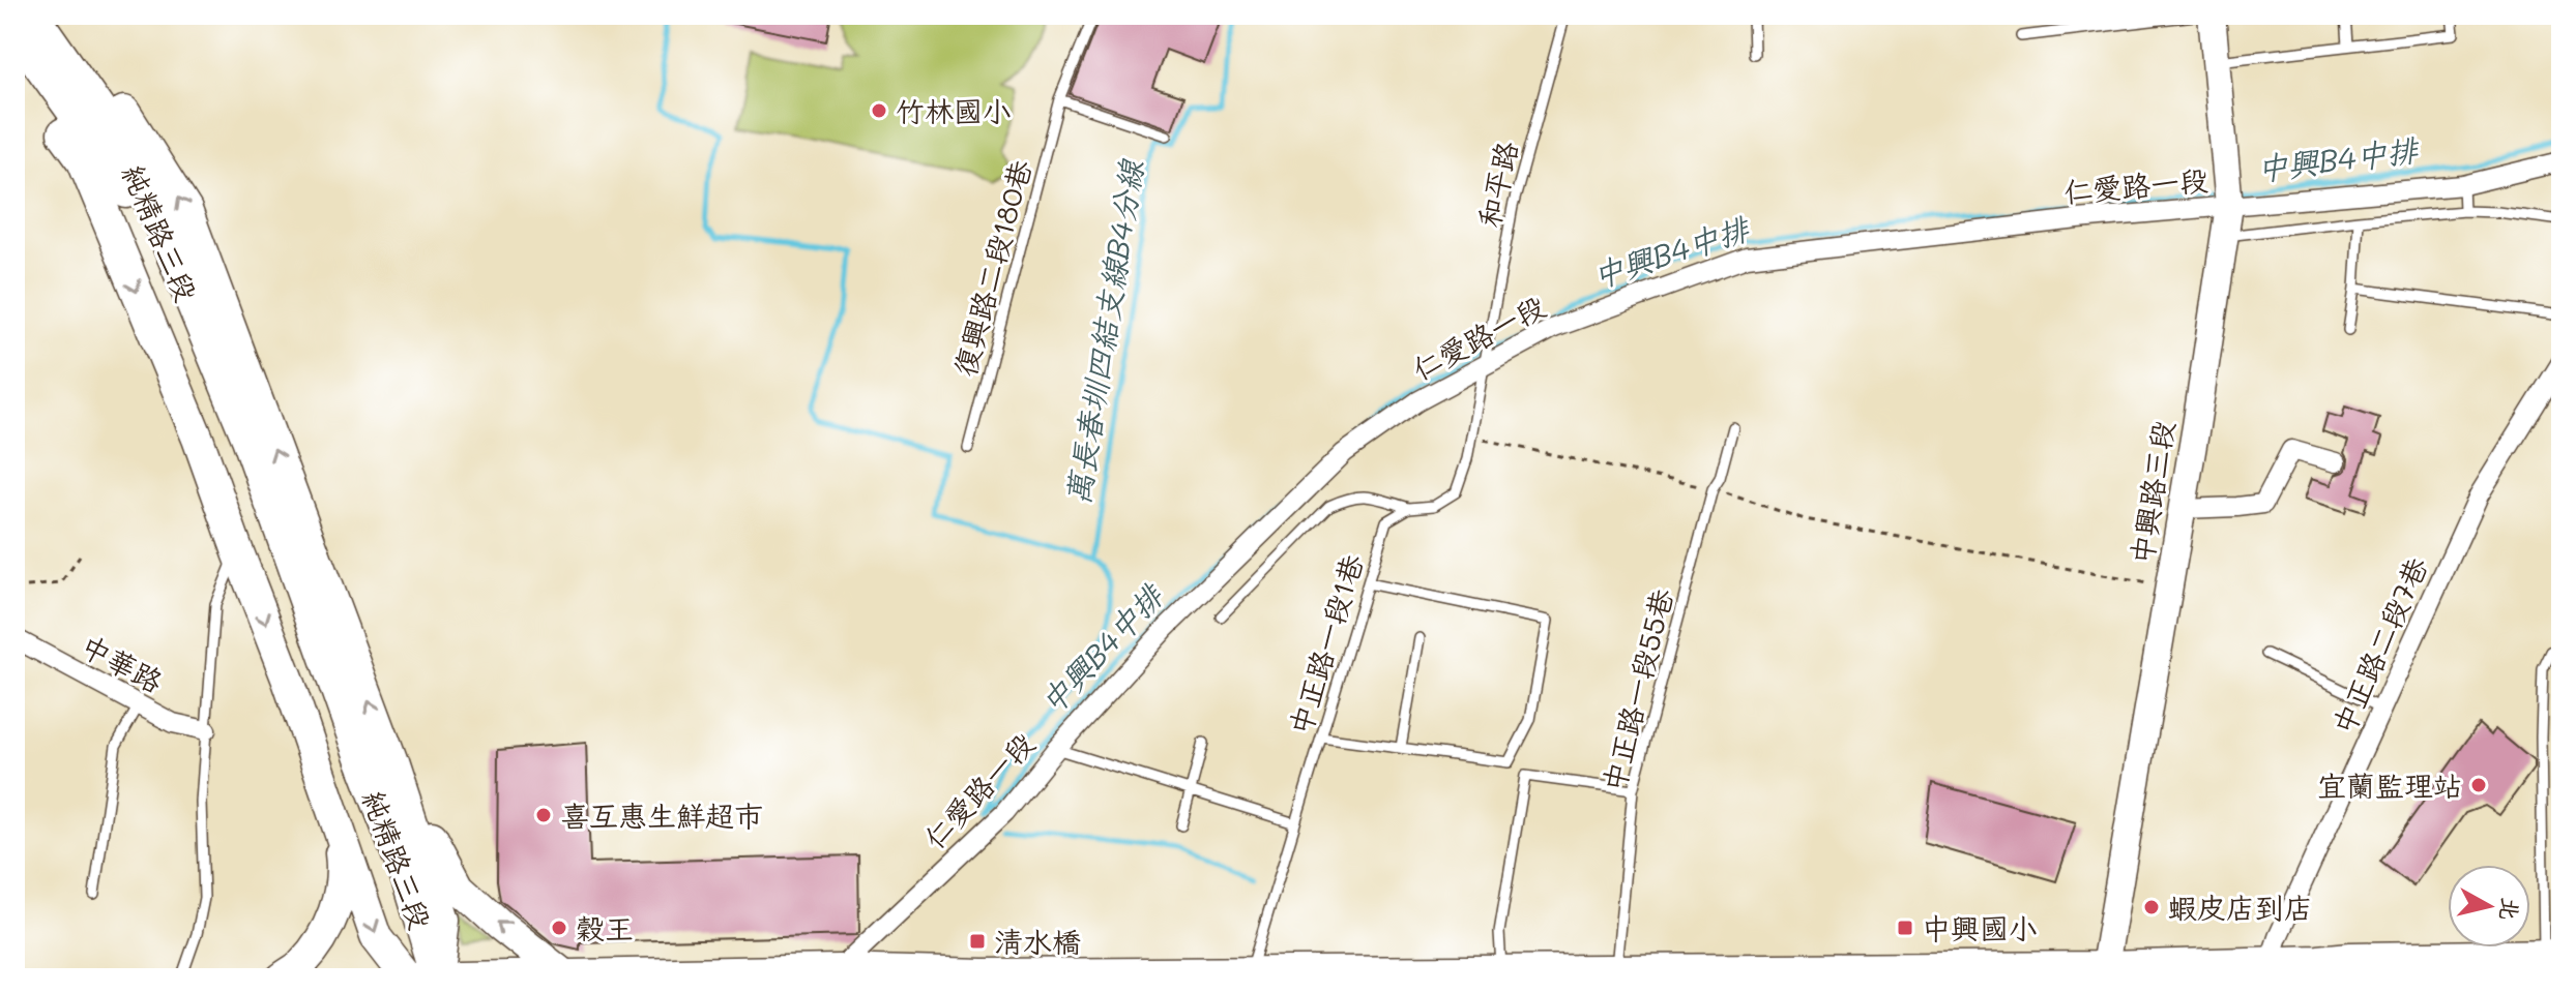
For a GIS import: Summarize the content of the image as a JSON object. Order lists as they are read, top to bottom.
{
  "streets": {
    "main road": ["純精路三段"],
    "street": [
      "仁愛路一段",
      "中興路三段",
      "中正路二段7巷",
      "中華路"
    ],
    "lane": [
      "和平路",
      "復興路二段180巷",
      "中正路一段1巷",
      "中正路一段55巷"
    ]
  },
  "crossings": [
    ["和平路", "仁愛路一段"],
    ["仁愛路一段", "中興路三段"]
  ],
  "water": ["中興B4中排", "萬長春圳四結支線B4分線"],
  "places": {
    "other": [
      "竹林國小",
      "宜蘭監理站",
      "喜互惠生鮮超市",
      "蝦皮店到店",
      "穀王"
    ],
    "transit": ["中興國小", "清水橋"]
  },
  "north": "right"
}
